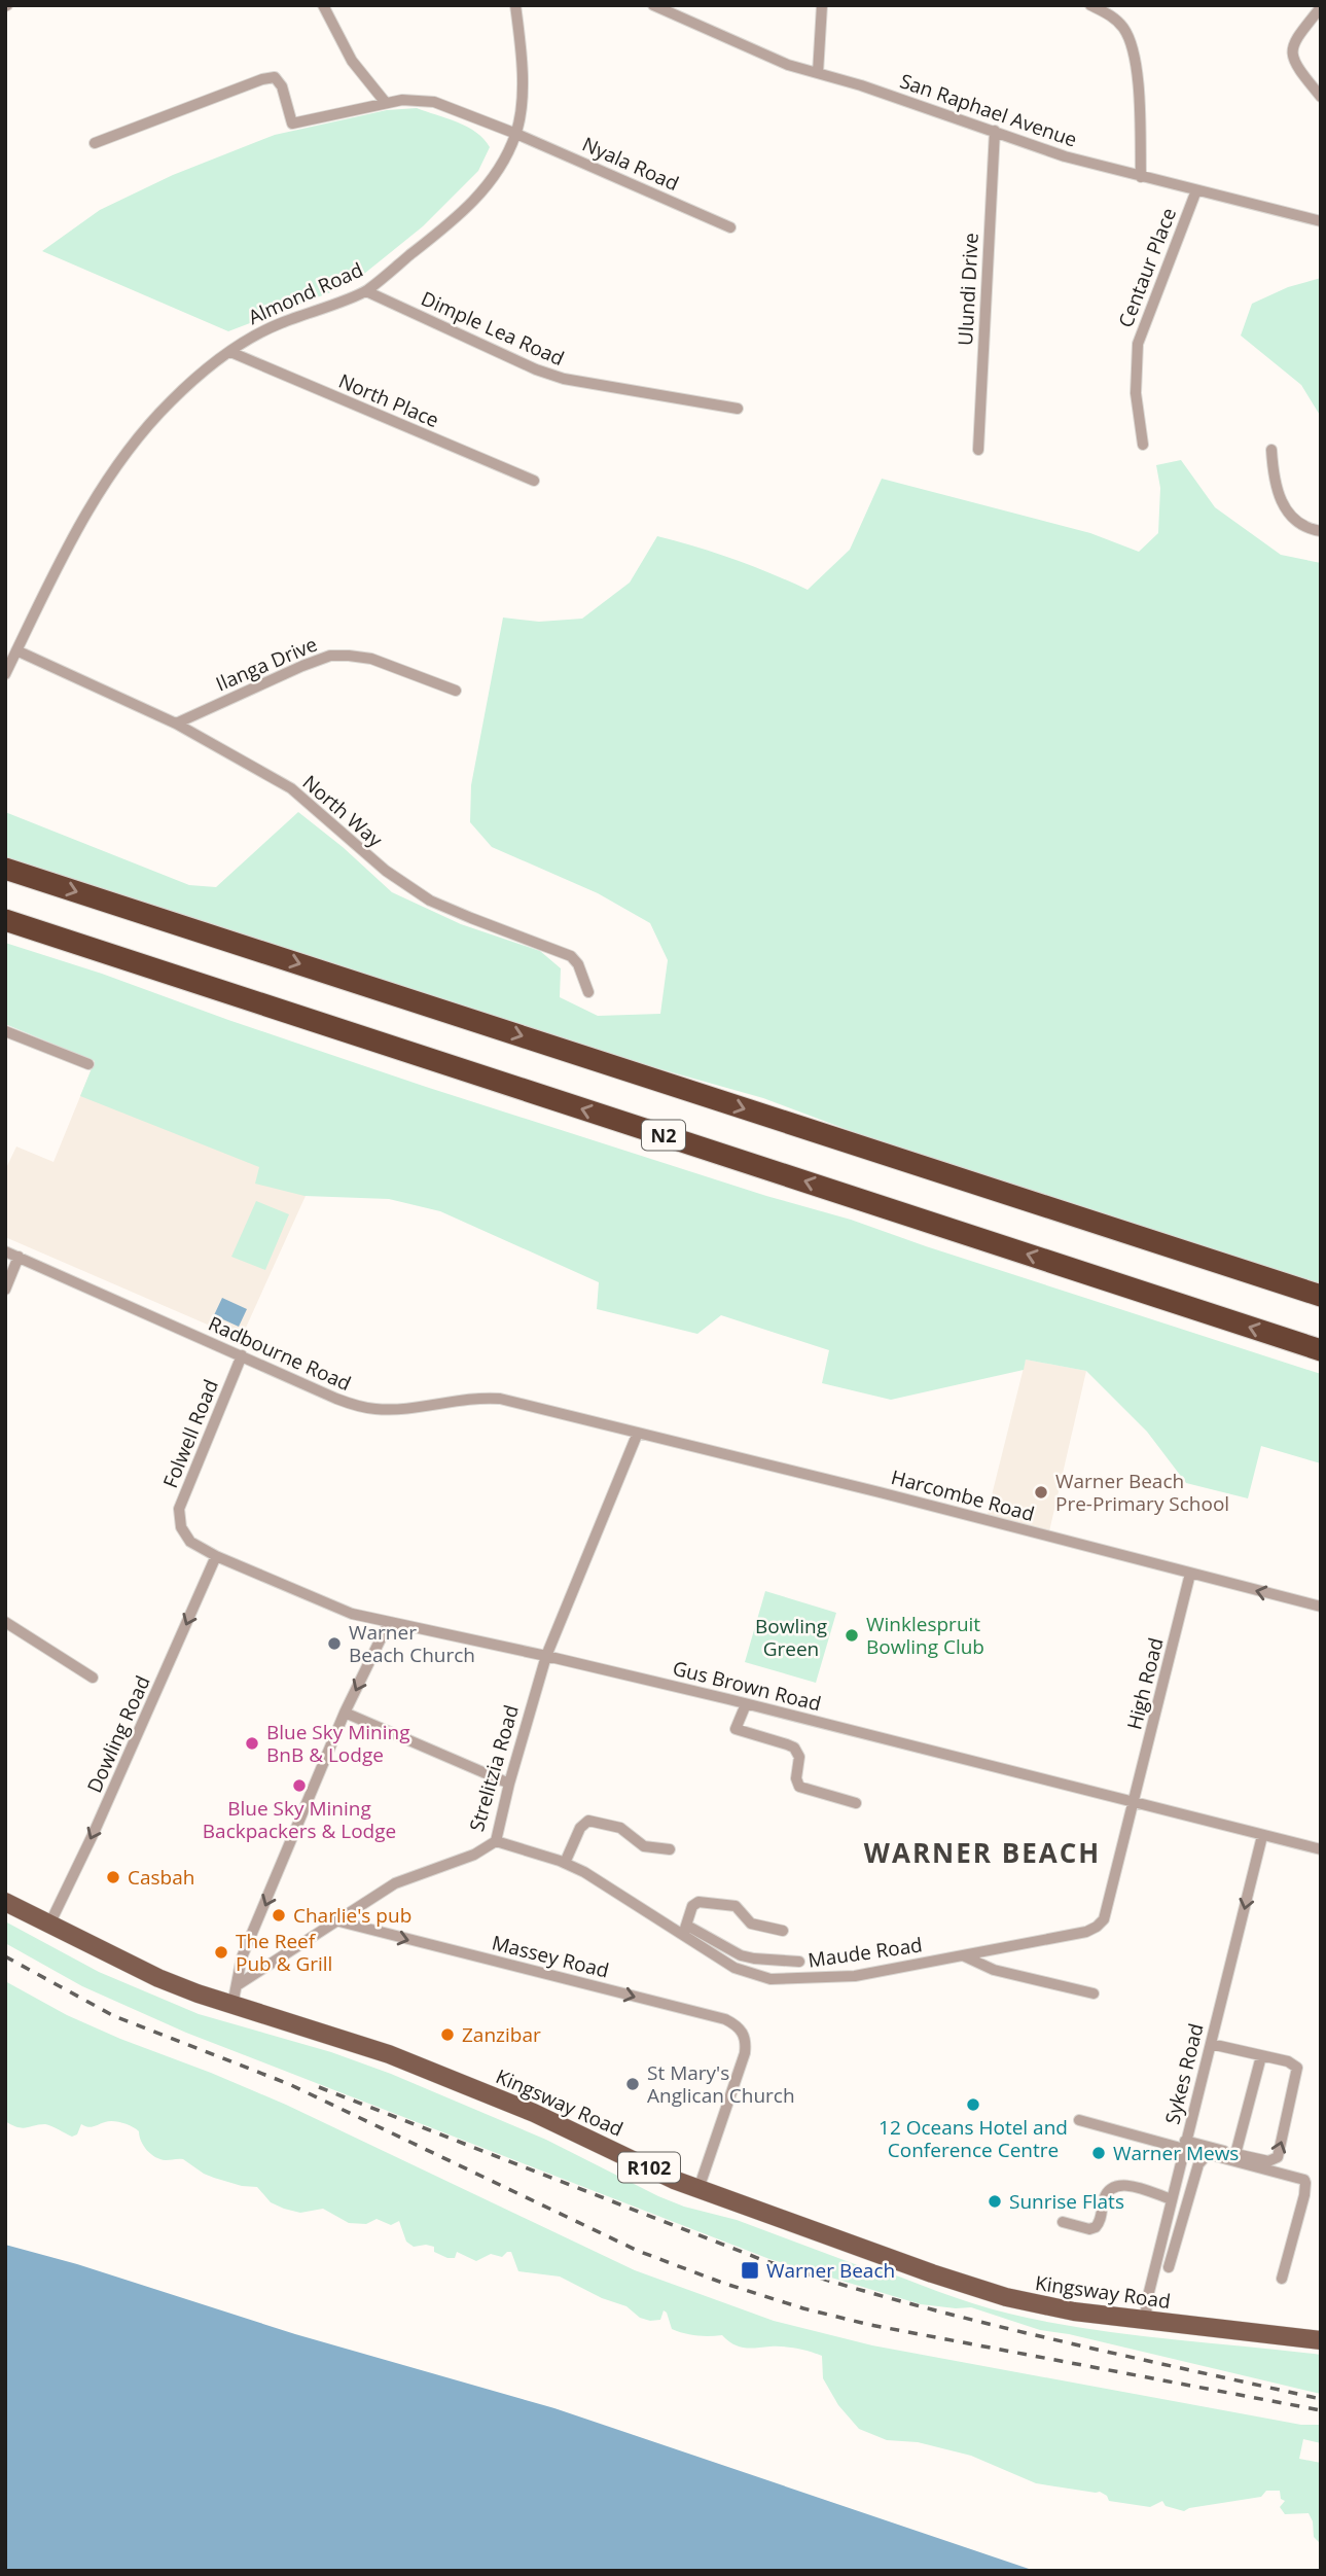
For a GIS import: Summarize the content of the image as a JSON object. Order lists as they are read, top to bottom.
{
  "streets": {
    "highway": ["N2"],
    "main road": ["Kingsway Road", "R102"],
    "street": [
      "San Raphael Avenue",
      "Nyala Road",
      "Centaur Place",
      "Ulundi Drive",
      "Almond Road",
      "Dimple Lea Road",
      "North Place",
      "Ilanga Drive",
      "North Way",
      "Radbourne Road",
      "Folwell Road",
      "Harcombe Road",
      "High Road",
      "Gus Brown Road",
      "Dowling Road",
      "Strelitzia Road",
      "Maude Road",
      "Massey Road",
      "Sykes Road"
    ]
  },
  "crossings": [
    ["San Raphael Avenue", "Centaur Place"],
    ["San Raphael Avenue", "Ulundi Drive"],
    ["Nyala Road", "Almond Road"],
    ["Almond Road", "Dimple Lea Road"],
    ["Almond Road", "North Place"],
    ["Almond Road", "North Way"],
    ["Ilanga Drive", "North Way"],
    ["Radbourne Road", "Folwell Road"],
    ["Radbourne Road", "Harcombe Road"],
    ["Radbourne Road", "Strelitzia Road"],
    ["Folwell Road", "Gus Brown Road"],
    ["Harcombe Road", "High Road"],
    ["Harcombe Road", "Strelitzia Road"],
    ["High Road", "Gus Brown Road"],
    ["High Road", "Maude Road"],
    ["Gus Brown Road", "Dowling Road"],
    ["Gus Brown Road", "Strelitzia Road"],
    ["Gus Brown Road", "Maude Road"],
    ["Gus Brown Road", "Sykes Road"],
    ["Dowling Road", "Kingsway Road"],
    ["Strelitzia Road", "Maude Road"],
    ["Strelitzia Road", "Massey Road"],
    ["Massey Road", "Kingsway Road"],
    ["Sykes Road", "Kingsway Road"]
  ],
  "one_way": ["Dowling Road", "Sykes Road"],
  "districts": ["WARNER BEACH"],
  "parks": ["Bowling Green"],
  "places": {
    "other": [
      "Warner Beach Pre-Primary School",
      "Winklespruit Bowling Club",
      "Warner Beach Church",
      "Blue Sky Mining BnB & Lodge",
      "Blue Sky Mining Backpackers & Lodge",
      "Casbah",
      "Charlie's pub",
      "The Reef Pub & Grill",
      "Zanzibar",
      "St Mary's Anglican Church",
      "12 Oceans Hotel and Conference Centre",
      "Warner Mews",
      "Sunrise Flats"
    ],
    "transit": ["Warner Beach"]
  }
}
